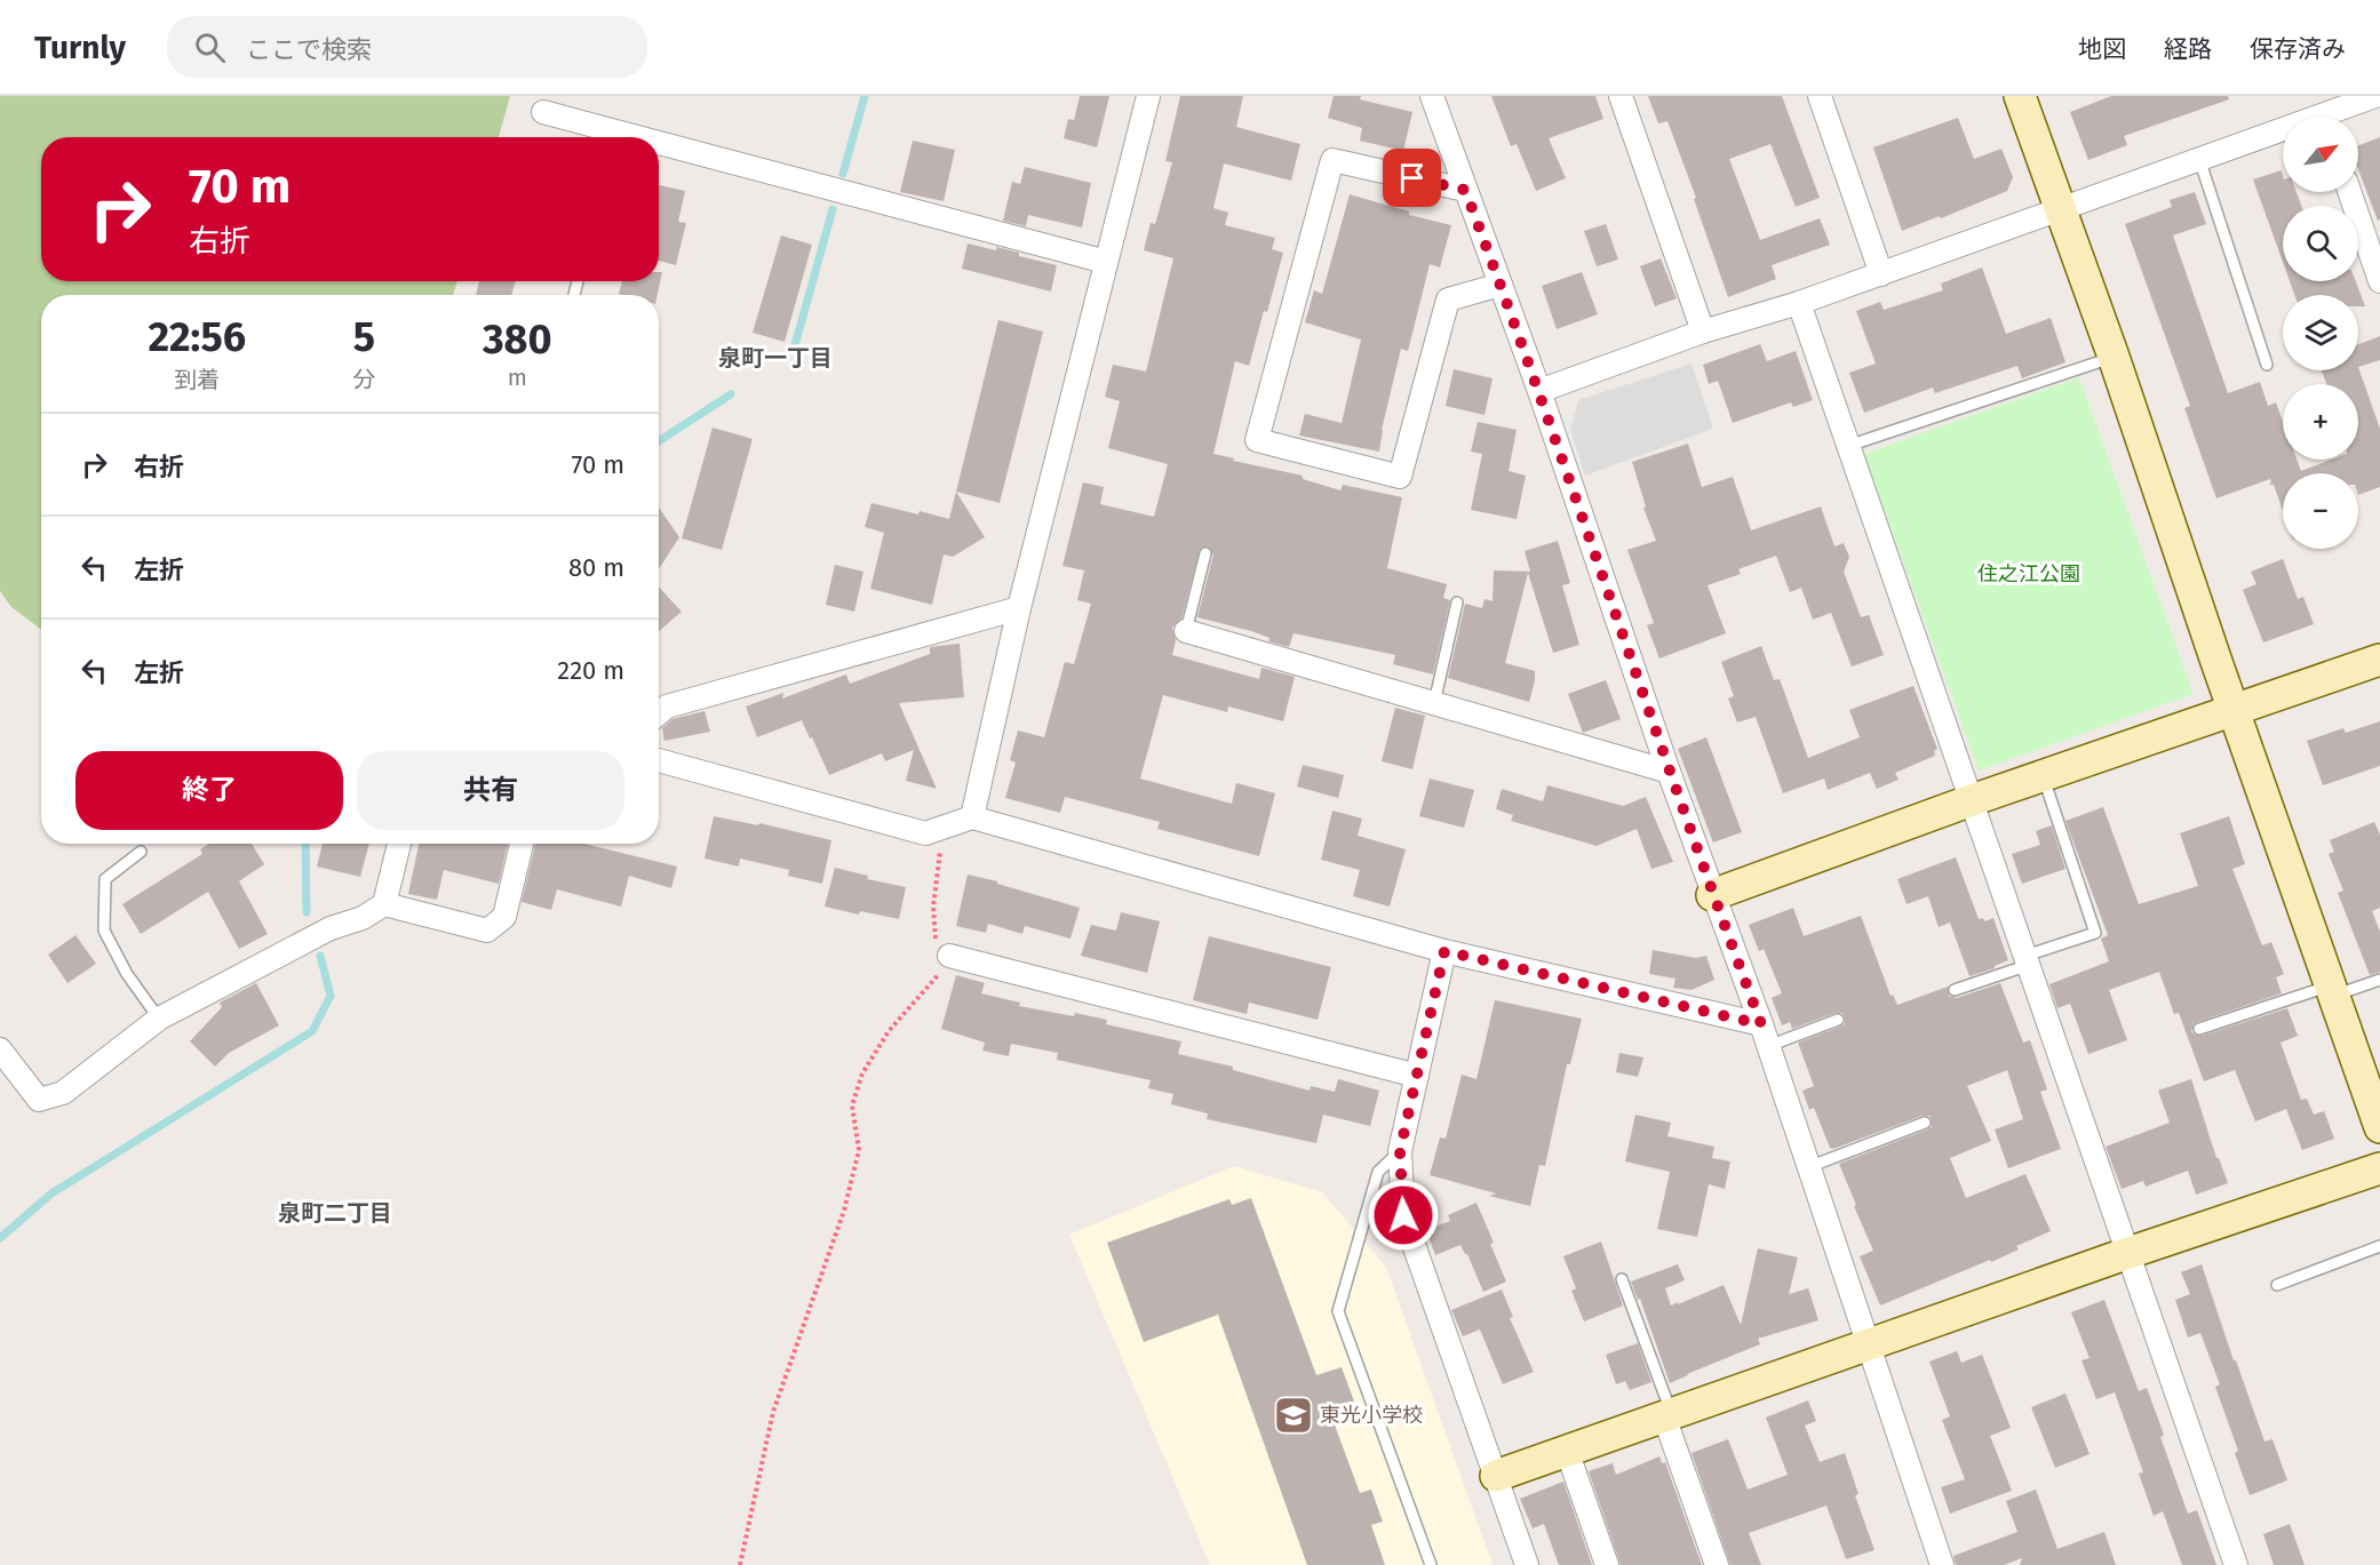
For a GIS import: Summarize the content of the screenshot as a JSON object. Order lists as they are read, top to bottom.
{
  "districts": ["泉町一丁目", "泉町二丁目"],
  "parks": ["住之江公園"],
  "places": {
    "school or university": ["東光小学校"]
  },
  "north": "top right",
  "page": {
    "header": "Turnly",
    "search": "ここで検索",
    "nav": ["地図", "経路", "保存済み"],
    "map_buttons": ["+", "−"],
    "turn": ["70 m", "右折"],
    "eta": [
      "22:56",
      "到着",
      "5",
      "分",
      "380",
      "m"
    ],
    "list": [
      {
        "name": "右折",
        "value": "70 m"
      },
      {
        "name": "左折",
        "value": "80 m"
      },
      {
        "name": "左折",
        "value": "220 m"
      }
    ],
    "buttons": ["終了", "共有"]
  }
}
